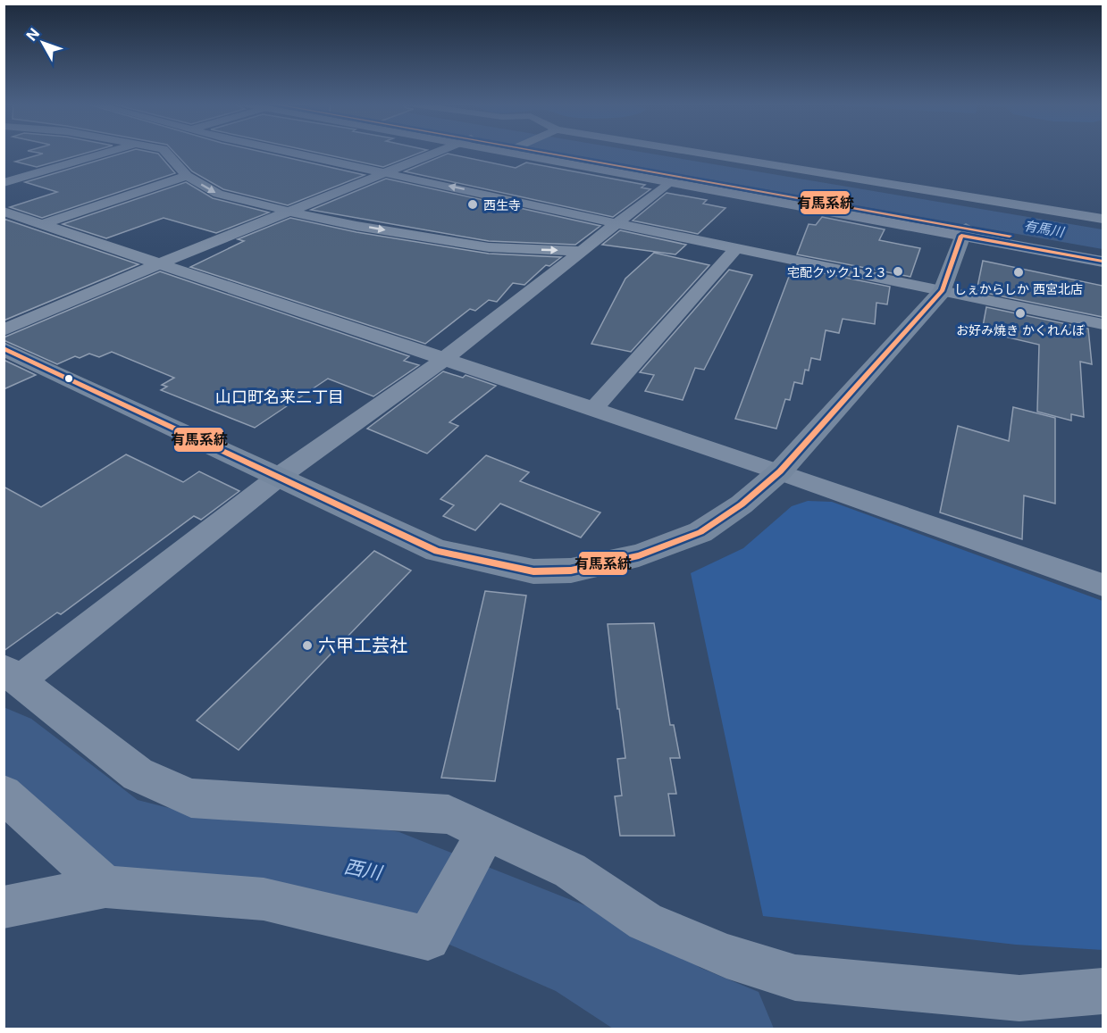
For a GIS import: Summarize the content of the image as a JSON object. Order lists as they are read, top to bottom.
{
  "districts": ["山口町名来二丁目"],
  "water": ["有馬川", "西川"],
  "places": [
    "西生寺",
    "宅配クック１２３",
    "しぇからしか 西宮北店",
    "お好み焼き かくれんぼ",
    "六甲工芸社"
  ],
  "lines": ["transit line 有馬系統"],
  "north": "top left"
}
